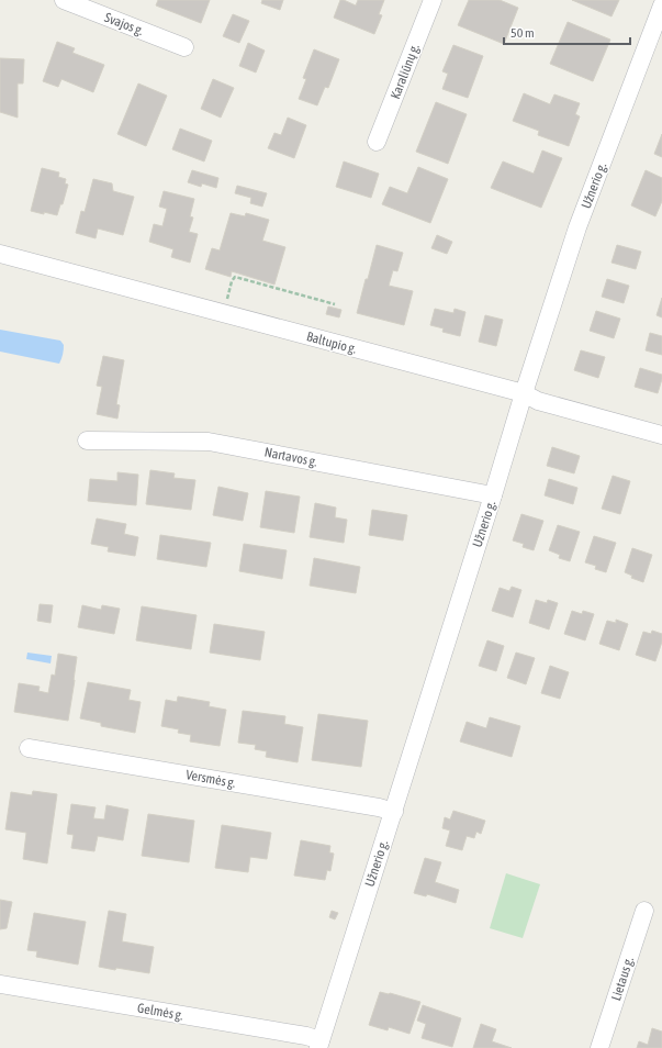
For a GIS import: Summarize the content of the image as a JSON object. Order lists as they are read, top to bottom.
{
  "streets": {
    "street": [
      "Svajos g.",
      "Karaliūnų g.",
      "Užnerio g.",
      "Baltupio g.",
      "Nartavos g.",
      "Versmės g.",
      "Lietaus g.",
      "Gelmės g."
    ]
  },
  "crossings": [
    ["Užnerio g.", "Baltupio g."],
    ["Užnerio g.", "Nartavos g."],
    ["Užnerio g.", "Versmės g."],
    ["Užnerio g.", "Gelmės g."]
  ],
  "scale_bar": "50 m"
}
